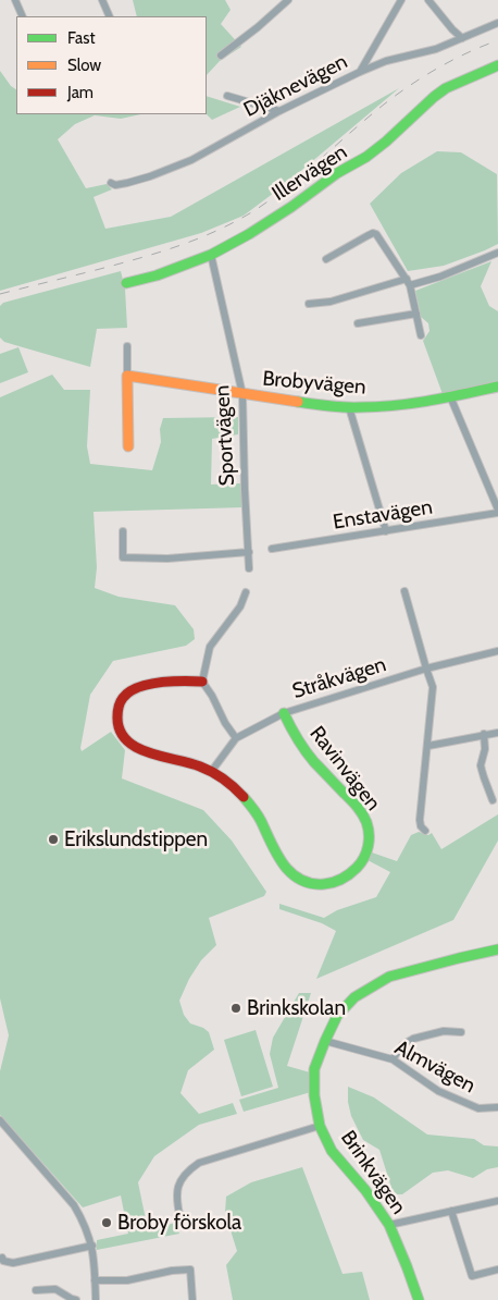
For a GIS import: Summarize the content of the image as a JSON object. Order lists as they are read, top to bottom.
{
  "streets": {
    "street": [
      "Djäknevägen",
      "Illervägen",
      "Brobyvägen",
      "Sportvägen",
      "Enstavägen",
      "Stråkvägen",
      "Ravinvägen",
      "Almvägen",
      "Brinkvägen"
    ]
  },
  "crossings": [
    ["Illervägen", "Sportvägen"],
    ["Brobyvägen", "Sportvägen"],
    ["Stråkvägen", "Ravinvägen"],
    ["Almvägen", "Brinkvägen"]
  ],
  "places": ["Erikslundstippen", "Brinkskolan", "Broby förskola"],
  "legend": ["Fast", "Slow", "Jam"]
}
